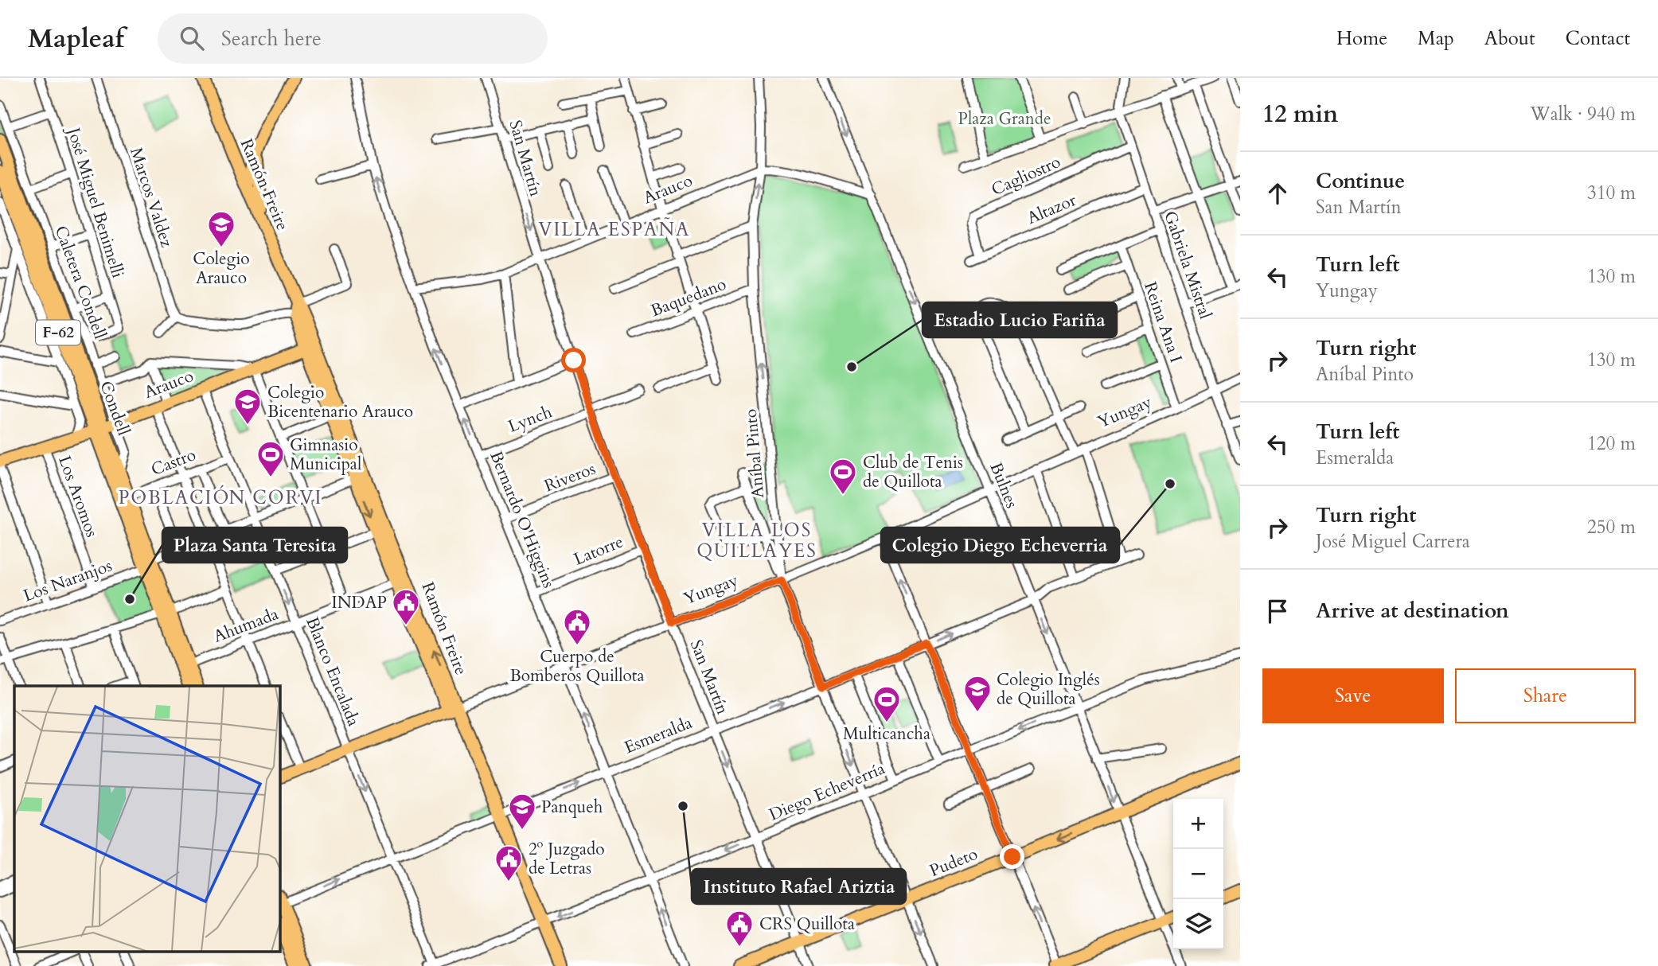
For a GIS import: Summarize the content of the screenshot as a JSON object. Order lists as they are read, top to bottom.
{
  "streets": {
    "main road": [
      "Ramón Freire",
      "Arauco",
      "F-62",
      "Condell",
      "Yungay",
      "Pudeto"
    ],
    "street": [
      "San Martín",
      "Cagliostro",
      "Marcos Valdez",
      "José Miguel Benimelli",
      "Altazor",
      "Gabriela Mistral",
      "Caletera Condell",
      "Baquedano",
      "Reina Ana I",
      "Lynch",
      "Aníbal Pinto",
      "Castro",
      "Riveros",
      "Bulnes",
      "Los Aromos",
      "Bernardo O'Higgins",
      "Latorre",
      "Los Naranjos",
      "Ahumada",
      "Blanco Encalada",
      "Esmeralda",
      "Diego Echeverría"
    ]
  },
  "crossings": [
    ["San Martín", "Arauco"],
    ["San Martín", "Yungay"],
    ["San Martín", "Lynch"],
    ["San Martín", "Riveros"],
    ["San Martín", "Latorre"],
    ["San Martín", "Esmeralda"],
    ["San Martín", "Diego Echeverría"],
    ["San Martín", "Pudeto"],
    ["Cagliostro", "Altazor"],
    ["Cagliostro", "Gabriela Mistral"],
    ["Ramón Freire", "Arauco"],
    ["Ramón Freire", "Yungay"],
    ["Ramón Freire", "Los Naranjos"],
    ["Ramón Freire", "Ahumada"],
    ["Ramón Freire", "Esmeralda"],
    ["Ramón Freire", "Diego Echeverría"],
    ["Arauco", "Caletera Condell"],
    ["Arauco", "Condell"],
    ["Arauco", "Aníbal Pinto"],
    ["Arauco", "Bulnes"],
    ["Arauco", "Los Aromos"],
    ["Arauco", "Bernardo O'Higgins"],
    ["Arauco", "Blanco Encalada"],
    ["José Miguel Benimelli", "Caletera Condell"],
    ["Altazor", "Gabriela Mistral"],
    ["Gabriela Mistral", "Yungay"],
    ["Caletera Condell", "Condell"],
    ["Baquedano", "Aníbal Pinto"],
    ["Reina Ana I", "Yungay"],
    ["Condell", "Castro"],
    ["Condell", "Los Naranjos"],
    ["Condell", "Ahumada"],
    ["Yungay", "Aníbal Pinto"],
    ["Yungay", "Bulnes"],
    ["Yungay", "Bernardo O'Higgins"],
    ["Yungay", "Blanco Encalada"],
    ["Lynch", "Bernardo O'Higgins"],
    ["Aníbal Pinto", "Esmeralda"],
    ["Aníbal Pinto", "Diego Echeverría"],
    ["Aníbal Pinto", "Pudeto"],
    ["Castro", "Blanco Encalada"],
    ["Riveros", "Bernardo O'Higgins"],
    ["Bulnes", "Esmeralda"],
    ["Bulnes", "Diego Echeverría"],
    ["Bulnes", "Pudeto"],
    ["Los Aromos", "Los Naranjos"],
    ["Bernardo O'Higgins", "Latorre"],
    ["Bernardo O'Higgins", "Esmeralda"],
    ["Bernardo O'Higgins", "Diego Echeverría"],
    ["Los Naranjos", "Blanco Encalada"],
    ["Ahumada", "Blanco Encalada"],
    ["Blanco Encalada", "Esmeralda"],
    ["Blanco Encalada", "Diego Echeverría"]
  ],
  "one_way": [
    "Bulnes",
    "Bernardo O'Higgins",
    "Esmeralda",
    "Diego Echeverría"
  ],
  "districts": ["VILLA ESPAÑA", "POBLACIÓN CORVI", "VILLA LOS QUILLAYES"],
  "parks": ["Plaza Grande"],
  "places": {
    "school or university": [
      "Colegio Arauco",
      "Colegio Bicentenario Arauco",
      "Colegio Inglés de Quillota",
      "Panqueh"
    ],
    "other": [
      "Estadio Lucio Fariña",
      "Colegio Diego Echeverria",
      "Plaza Santa Teresita",
      "Instituto Rafael Ariztia"
    ],
    "sports": ["Gimnasio Municipal", "Club de Tenis de Quillota", "Multicancha"],
    "public building": [
      "INDAP",
      "Cuerpo de Bomberos Quillota",
      "2º Juzgado de Letras",
      "CRS Quillota"
    ]
  },
  "page": {
    "header": "Mapleaf",
    "search": "Search here",
    "nav": [
      "Home",
      "Map",
      "About",
      "Contact"
    ],
    "heading": ["12 min", "Walk · 940 m"],
    "list": [
      ["Continue", "San Martín", "310 m"],
      ["Turn left", "Yungay", "130 m"],
      ["Turn right", "Aníbal Pinto", "130 m"],
      ["Turn left", "Esmeralda", "120 m"],
      ["Turn right", "José Miguel Carrera", "250 m"],
      "Arrive at destination"
    ],
    "buttons": ["Save", "Share"],
    "map_buttons": ["+", "−"]
  }
}
